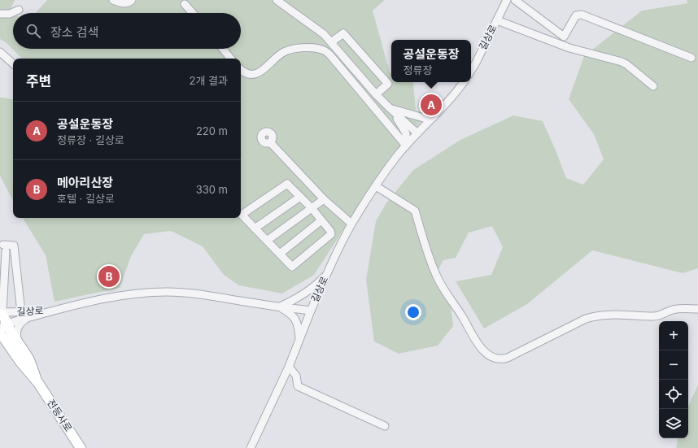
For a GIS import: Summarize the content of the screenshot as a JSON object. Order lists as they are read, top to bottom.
{
  "streets": {
    "main road": ["전등사로"],
    "street": ["길상로"]
  },
  "crossings": [
    ["길상로", "전등사로"]
  ],
  "page": {
    "search": "장소 검색",
    "popup": ["공설운동장", "정류장"],
    "heading": ["주변", "2개 결과"],
    "pins": ["A", "B"],
    "list": [
      {
        "mark": "A",
        "name": "공설운동장",
        "note": "정류장 · 길상로",
        "value": "220 m"
      },
      {
        "mark": "B",
        "name": "메아리산장",
        "note": "호텔 · 길상로",
        "value": "330 m"
      }
    ],
    "map_buttons": ["+", "−"]
  }
}
